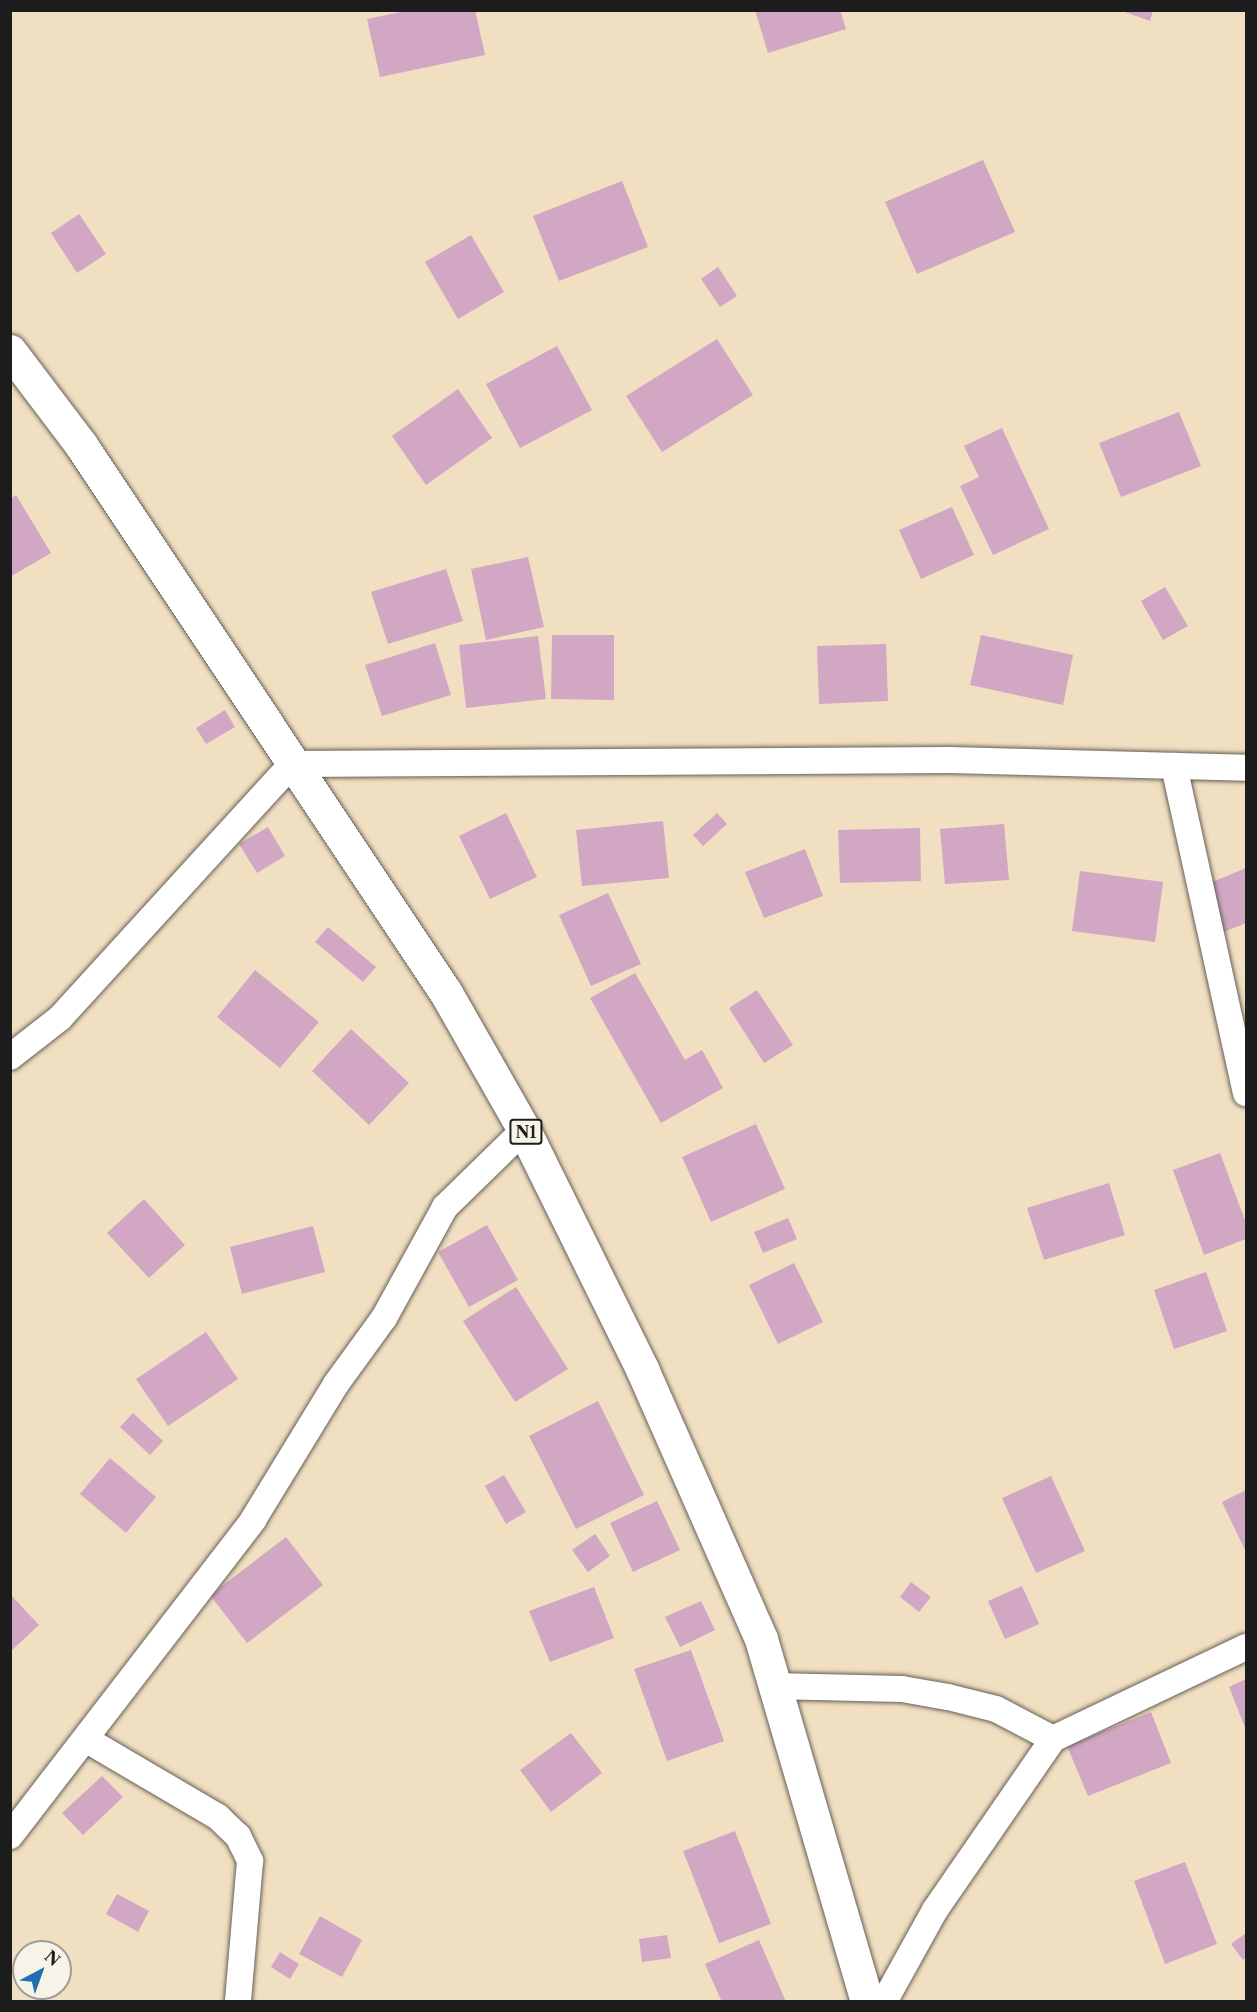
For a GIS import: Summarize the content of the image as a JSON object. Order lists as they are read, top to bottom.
{
  "streets": {
    "main road": ["N1"]
  },
  "north": "top right"
}
